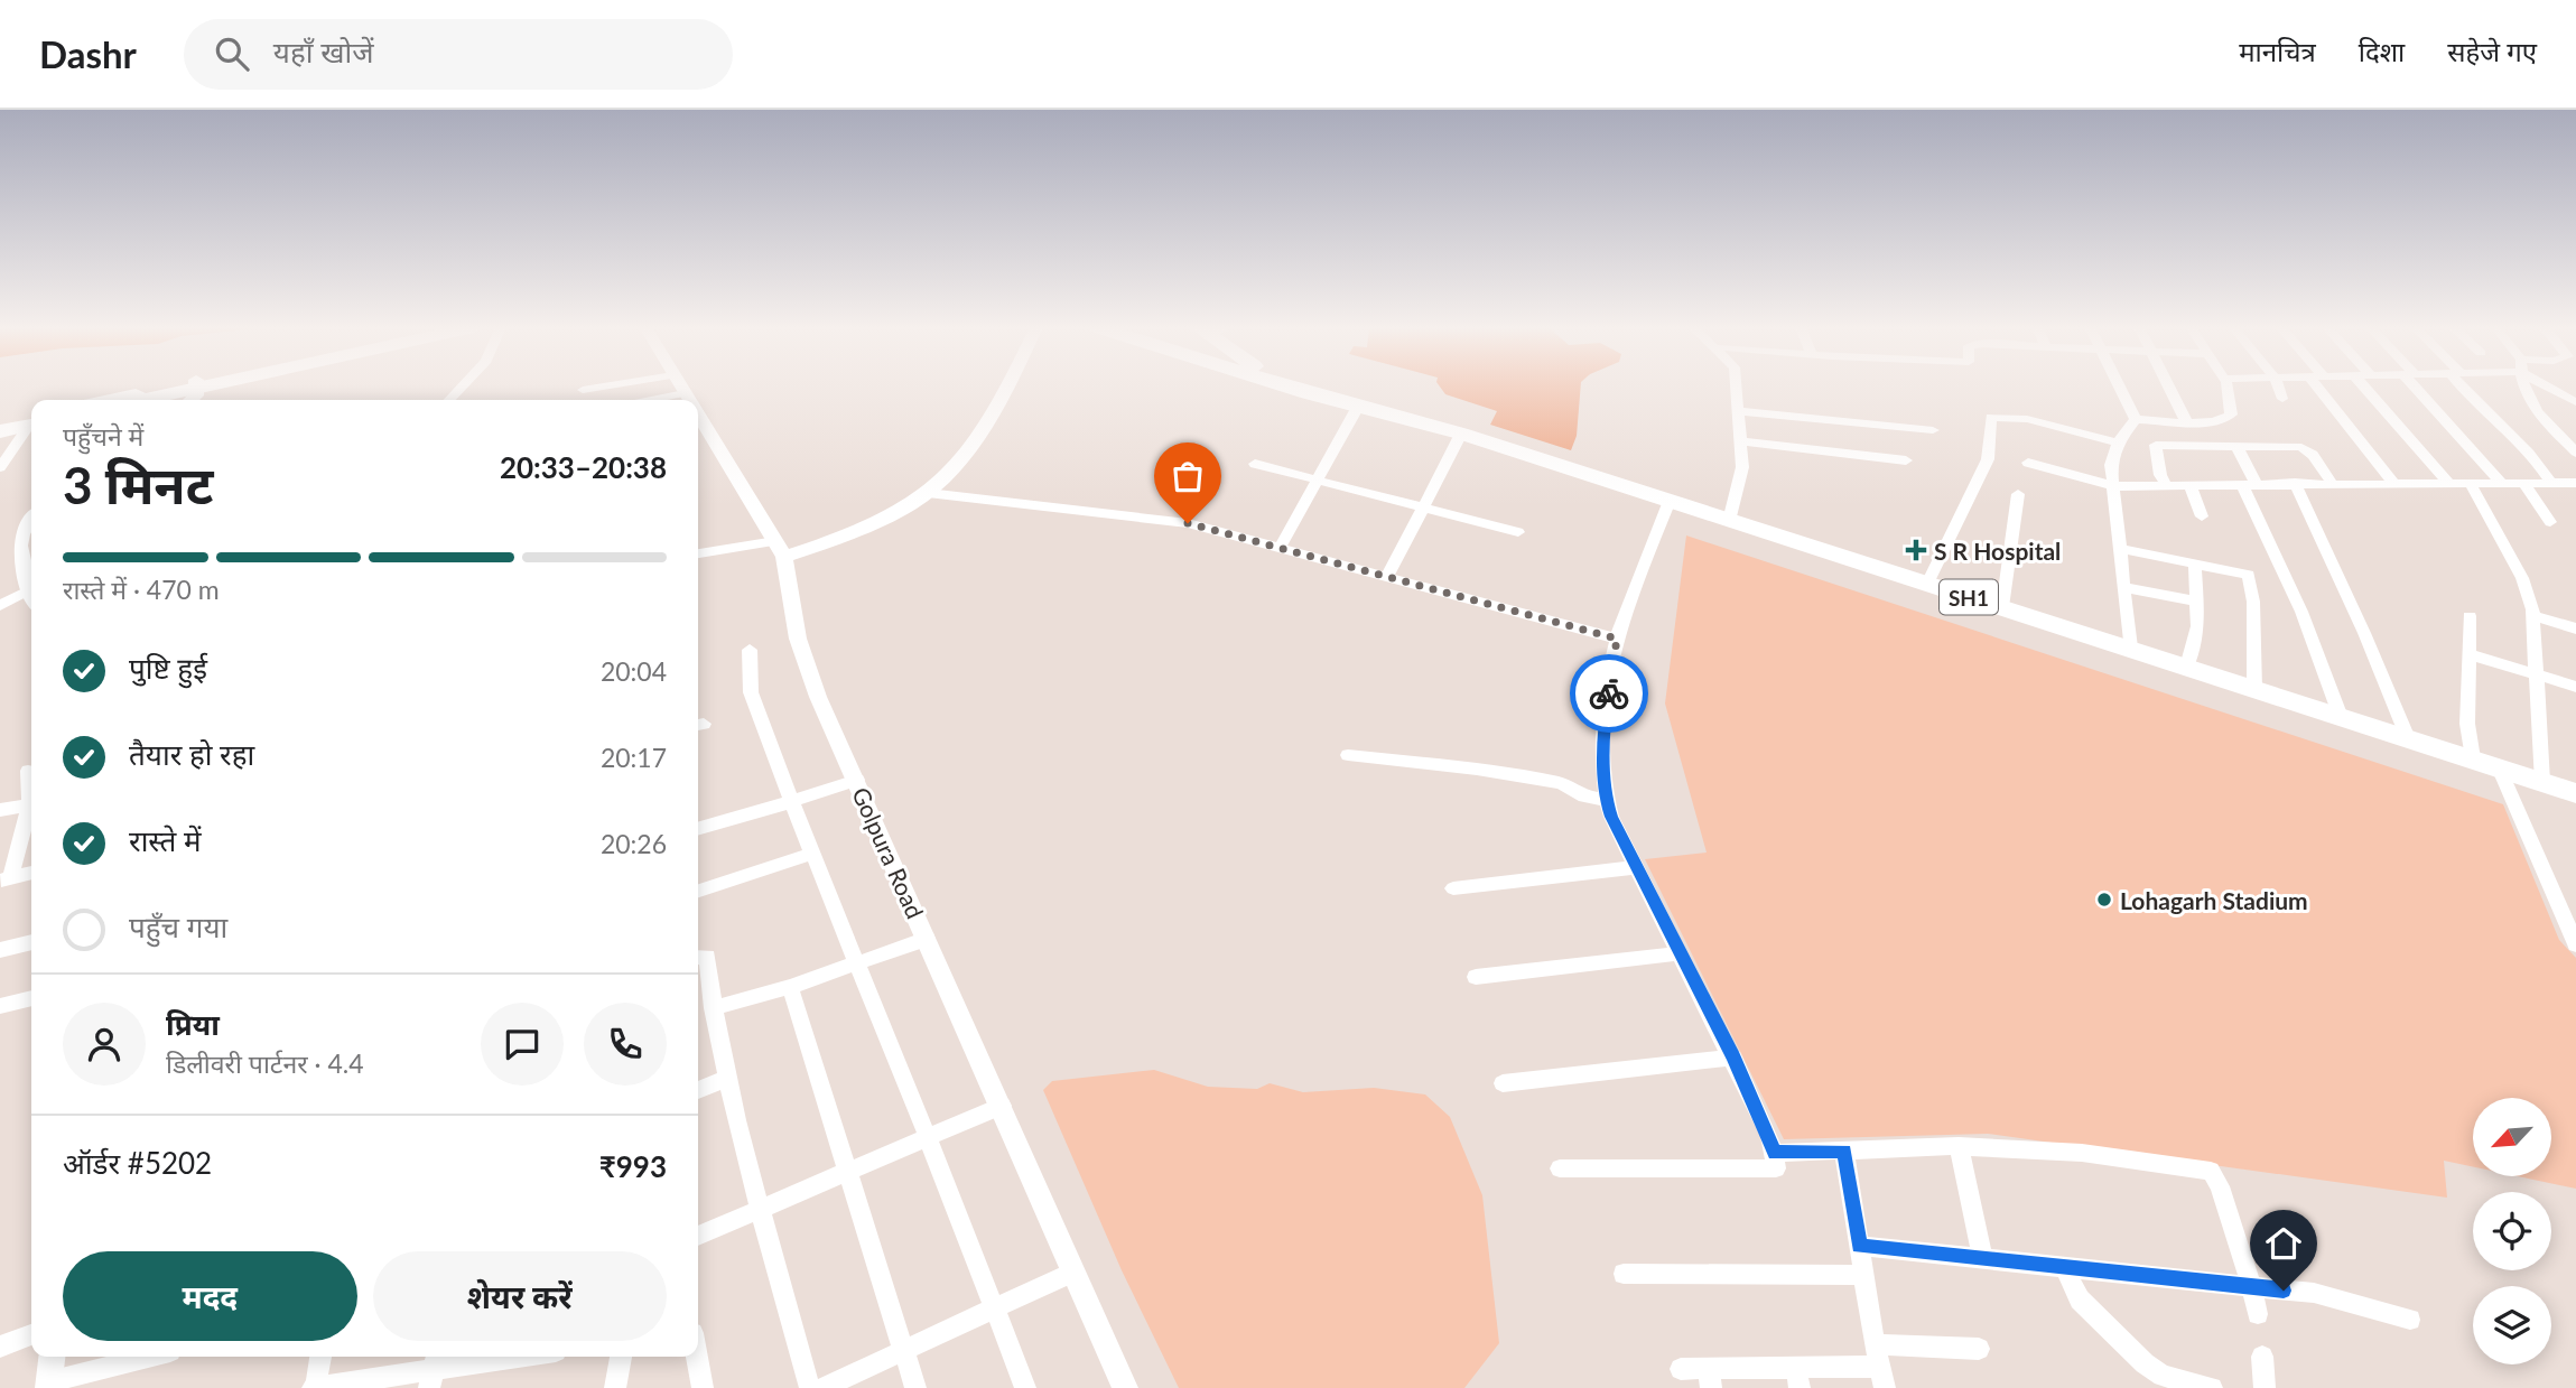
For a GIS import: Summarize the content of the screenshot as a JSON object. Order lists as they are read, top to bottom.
{
  "streets": {
    "main road": ["SH1"],
    "street": ["Golpura Road"]
  },
  "places": {
    "health": ["S R Hospital"],
    "other": ["Lohagarh Stadium"]
  },
  "north": "bottom left",
  "page": {
    "header": "Dashr",
    "search": "यहाँ खोजें",
    "nav": ["मानचित्र", "दिशा", "सहेजे गए"],
    "heading": ["3 मिनट", "पहुँचने में", "20:33–20:38"],
    "panel": [
      "प्रिया",
      "डिलीवरी पार्टनर · 4.4",
      "ऑर्डर #5202",
      "₹993"
    ],
    "bar": "रास्ते में · 470 m",
    "list": [
      ["पुष्टि हुई", "20:04"],
      ["तैयार हो रहा", "20:17"],
      ["रास्ते में", "20:26"],
      "पहुँच गया"
    ],
    "buttons": ["मदद", "शेयर करें"]
  }
}
